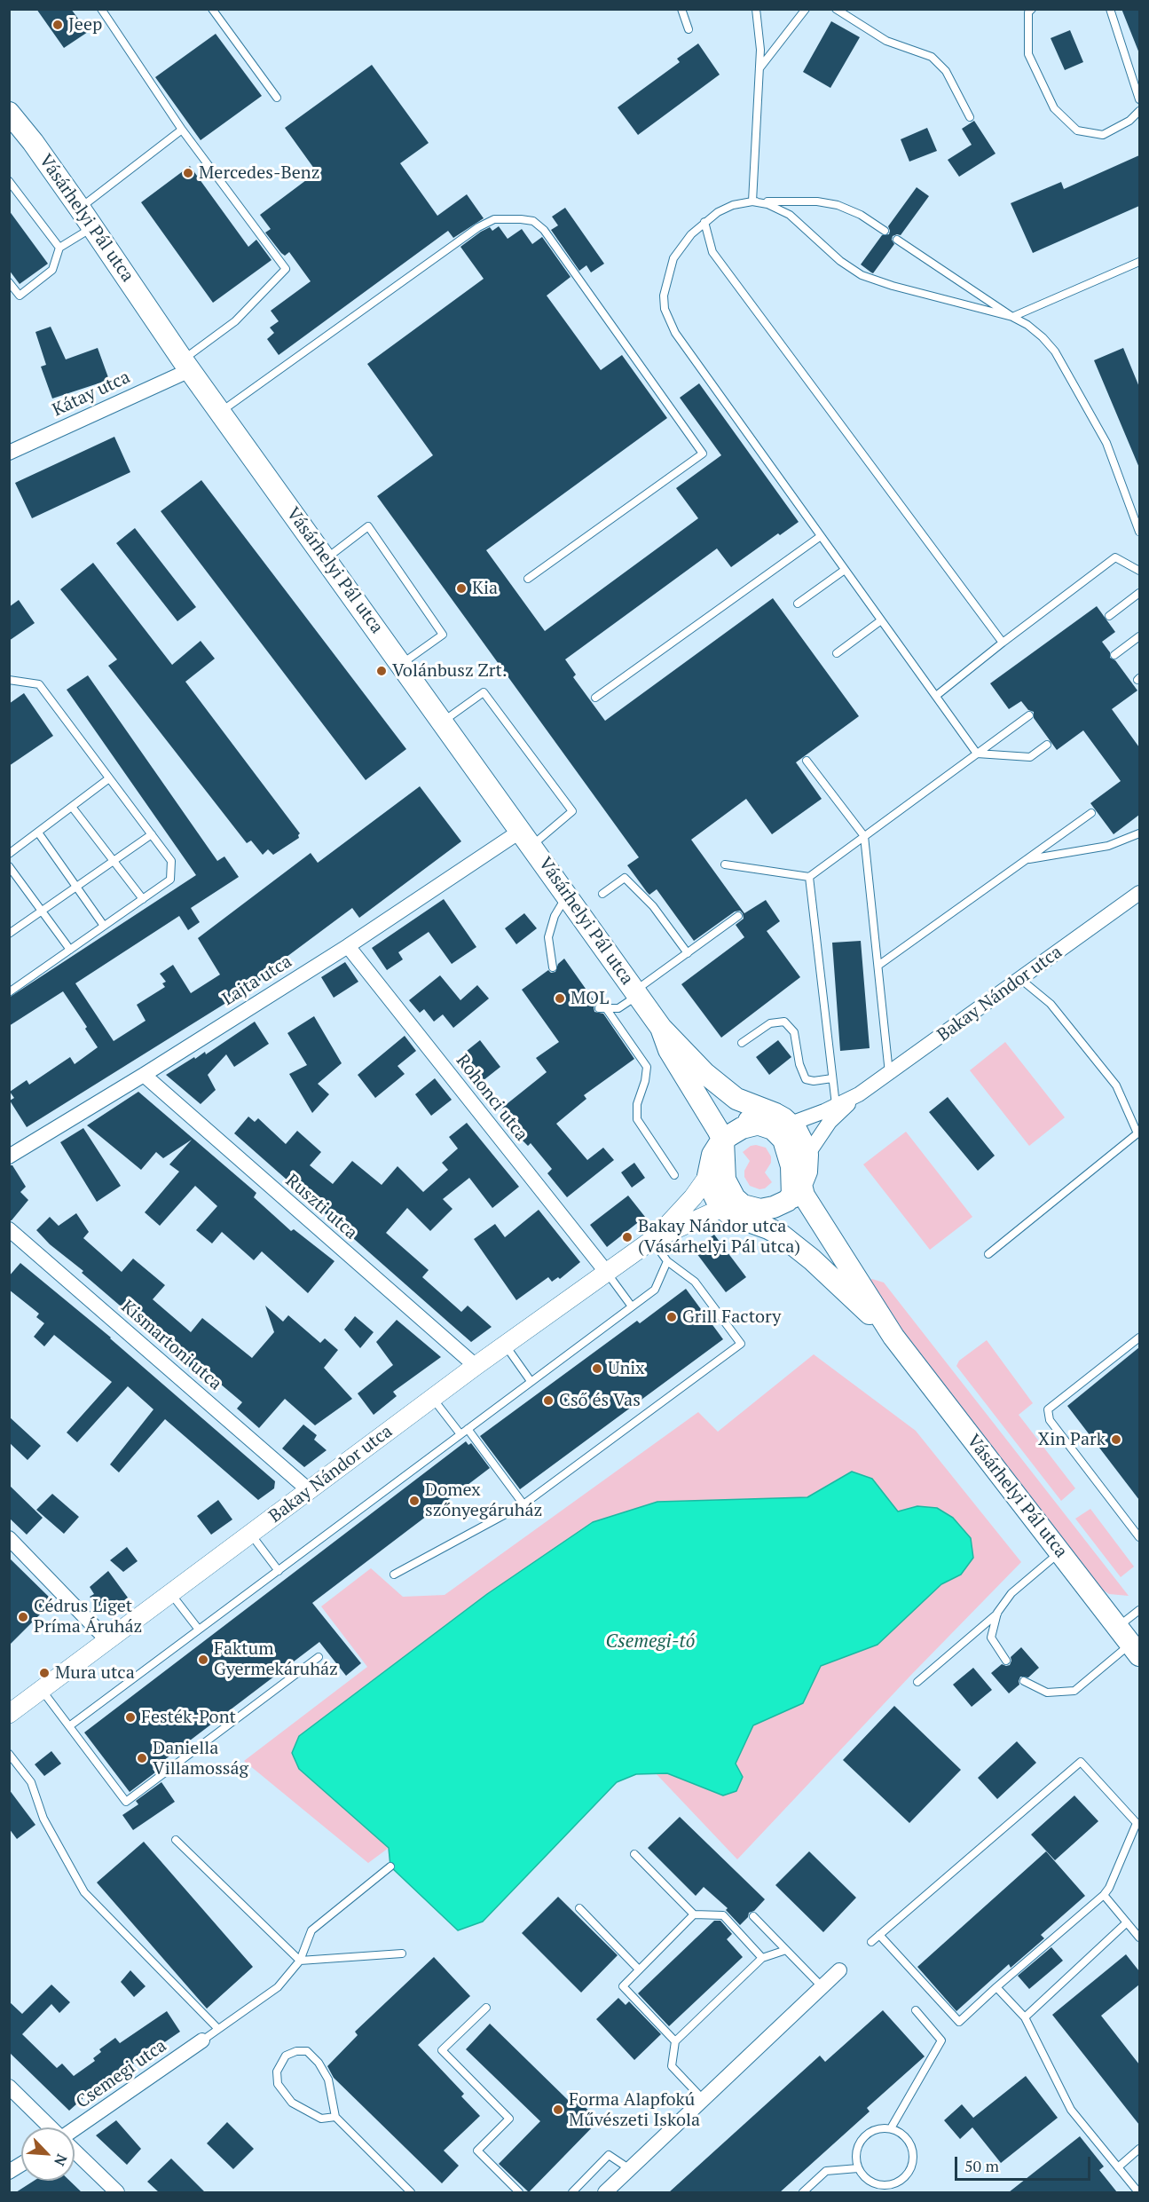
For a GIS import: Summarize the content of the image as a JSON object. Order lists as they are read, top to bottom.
{
  "streets": {
    "main road": ["Vásárhelyi Pál utca"],
    "street": [
      "Kátay utca",
      "Lajta utca",
      "Bakay Nándor utca",
      "Rohonci utca",
      "Ruszti utca",
      "Kismartoni utca",
      "Csemegi utca"
    ]
  },
  "crossings": [
    ["Vásárhelyi Pál utca", "Kátay utca"],
    ["Vásárhelyi Pál utca", "Lajta utca"],
    ["Vásárhelyi Pál utca", "Bakay Nándor utca"],
    ["Lajta utca", "Rohonci utca"],
    ["Lajta utca", "Ruszti utca"],
    ["Bakay Nándor utca", "Rohonci utca"],
    ["Bakay Nándor utca", "Ruszti utca"],
    ["Bakay Nándor utca", "Kismartoni utca"]
  ],
  "water": ["Csemegi-tó"],
  "places": [
    "Jeep",
    "Mercedes-Benz",
    "Kia",
    "Volánbusz Zrt.",
    "MOL",
    "Bakay Nándor utca (Vásárhelyi Pál utca)",
    "Grill Factory",
    "Unix",
    "Cső és Vas",
    "Xin Park",
    "Domex szőnyegáruház",
    "Cédrus Liget Príma Áruház",
    "Faktum Gyermekáruház",
    "Mura utca",
    "Festék-Pont",
    "Daniella Villamosság",
    "Forma Alapfokú Művészeti Iskola"
  ],
  "scale_bar": "50 m",
  "north": "bottom right"
}
